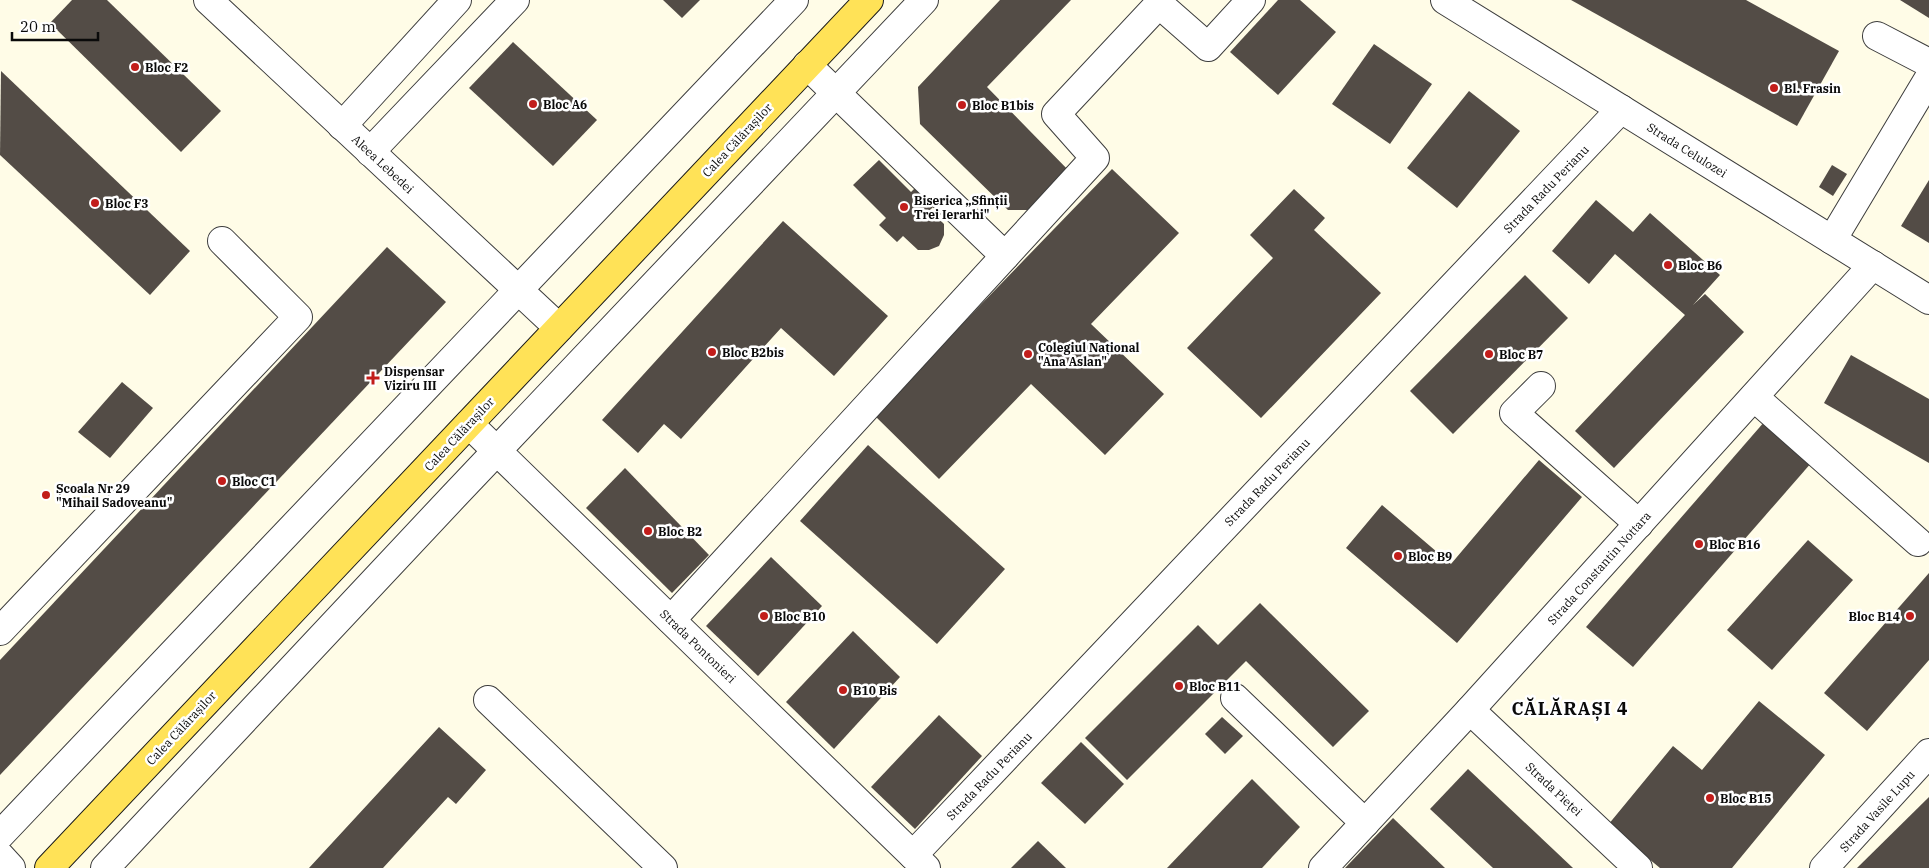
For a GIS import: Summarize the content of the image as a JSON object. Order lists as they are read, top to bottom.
{
  "streets": {
    "main road": ["Calea Călărașilor"],
    "street": [
      "Strada Celulozei",
      "Aleea Lebedei",
      "Strada Radu Perianu",
      "Strada Constantin Nottara",
      "Strada Pontonieri",
      "Strada Pieței",
      "Strada Vasile Lupu"
    ]
  },
  "crossings": [
    ["Calea Călărașilor", "Aleea Lebedei"],
    ["Calea Călărașilor", "Strada Pontonieri"],
    ["Strada Celulozei", "Strada Radu Perianu"],
    ["Strada Celulozei", "Strada Constantin Nottara"],
    ["Strada Radu Perianu", "Strada Pontonieri"],
    ["Strada Constantin Nottara", "Strada Pieței"]
  ],
  "districts": ["CĂLĂRAȘI 4"],
  "places": {
    "other": [
      "Bloc F2",
      "Bl. Frasin",
      "Bloc A6",
      "Bloc B1bis",
      "Bloc F3",
      "Biserica „Sfinții Trei Ierarhi\"",
      "Bloc B6",
      "Bloc B2bis",
      "Colegiul Național \"Ana Aslan\"",
      "Bloc B7",
      "Bloc C1",
      "Școala Nr 29 \"Mihail Sadoveanu\"",
      "Bloc B2",
      "Bloc B16",
      "Bloc B9",
      "Bloc B10",
      "Bloc B14",
      "Bloc B11",
      "B10 Bis",
      "Bloc B15"
    ],
    "health": ["Dispensar Viziru III"]
  },
  "scale_bar": "20 m"
}
